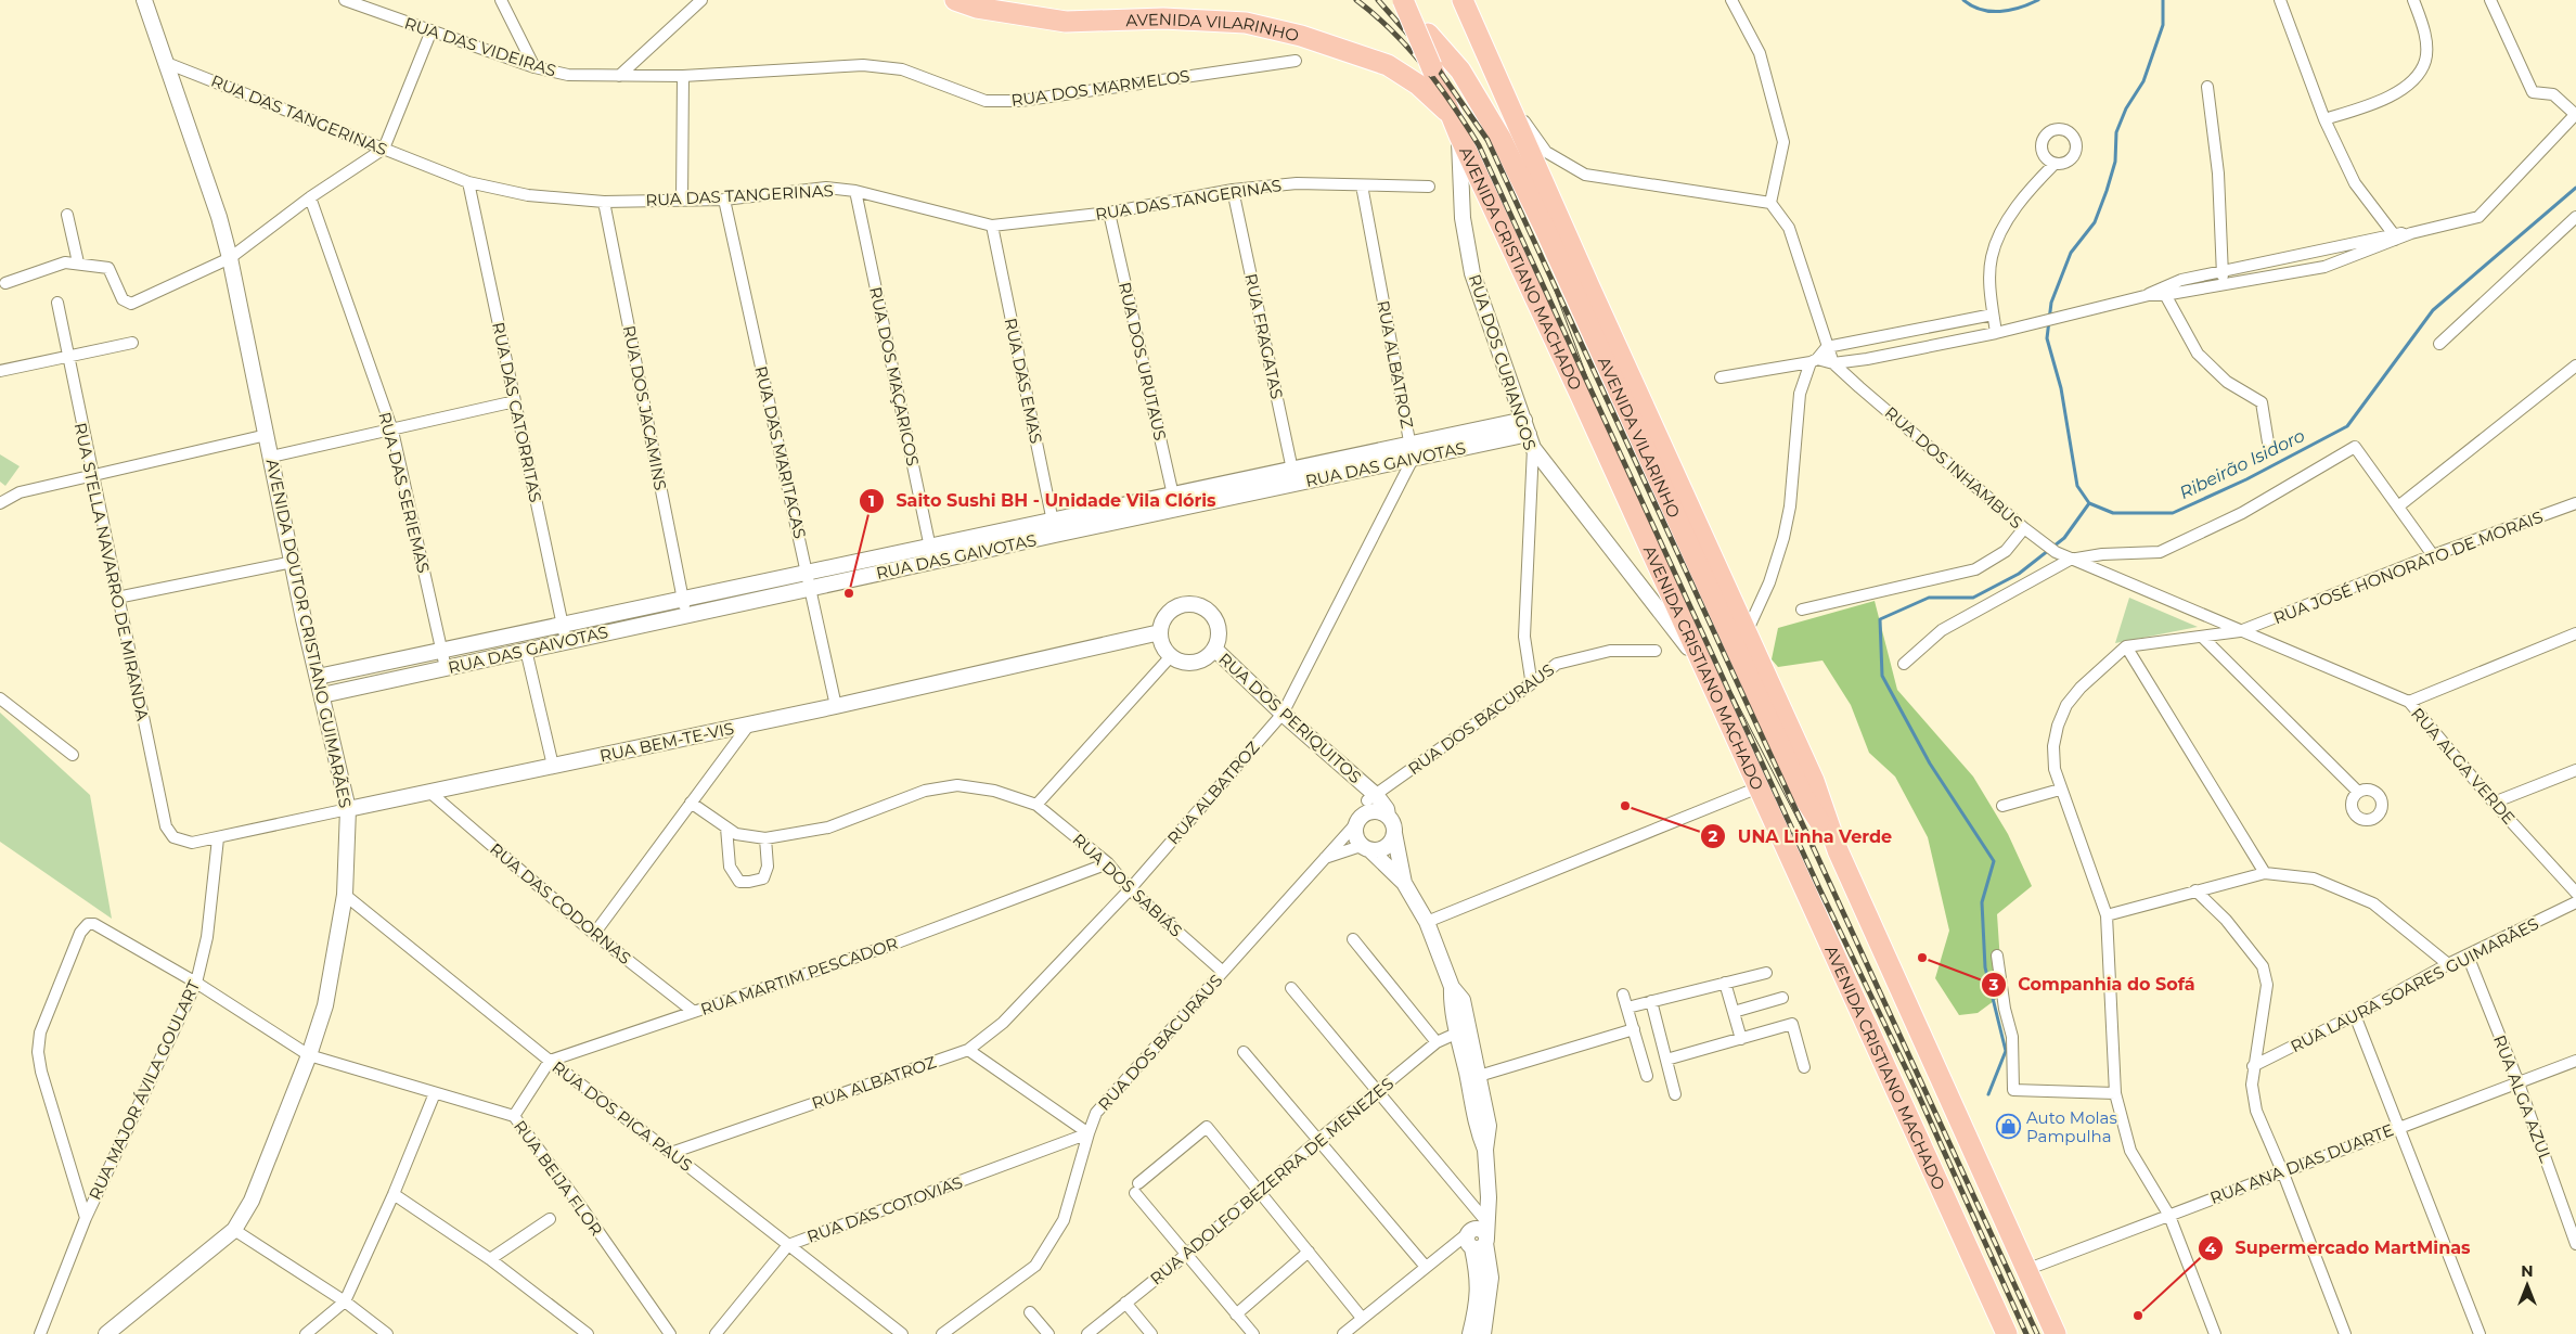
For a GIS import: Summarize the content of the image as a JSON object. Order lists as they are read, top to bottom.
{
  "streets": {
    "highway": ["AVENIDA VILARINHO", "AVENIDA CRISTIANO MACHADO"],
    "street": [
      "RUA DAS VIDEIRAS",
      "RUA DOS MARMELOS",
      "RUA DAS TANGERINAS",
      "RUA FRAGATAS",
      "RUA DOS URUTAUS",
      "RUA DOS CURIANGOS",
      "RUA ALBATROZ",
      "RUA DOS MAÇARICOS",
      "RUA DAS EMAS",
      "RUA DOS JACAMINS",
      "RUA DAS CATORRITAS",
      "RUA DAS MARITACAS",
      "RUA DAS GAIVOTAS",
      "RUA DOS INHAMBUS",
      "RUA DAS SERIEMAS",
      "RUA JOSÉ HONORATO DE MORAIS",
      "RUA STELLA NAVARRO DE MIRANDA",
      "AVENIDA DOUTOR CRISTIANO GUIMARÃES",
      "RUA DOS PERIQUITOS",
      "RUA DOS BACURAUS",
      "RUA BEM-TE-VIS",
      "RUA ALGA VERDE",
      "RUA DOS SABIÁS",
      "RUA DAS CODORNAS",
      "RUA MARTIM PESCADOR",
      "RUA LAURA SOARES GUIMARÃES",
      "RUA MAJOR ÁVILA GOULART",
      "RUA ALGA AZUL",
      "RUA DOS PICA PAUS",
      "RUA ANA DIAS DUARTE",
      "RUA BEIJA FLOR",
      "RUA ADOLFO BEZERRA DE MENEZES",
      "RUA DAS COTOVIAS"
    ]
  },
  "crossings": [
    ["AVENIDA VILARINHO", "AVENIDA CRISTIANO MACHADO"],
    ["RUA DAS VIDEIRAS", "RUA DOS MARMELOS"],
    ["RUA DAS TANGERINAS", "RUA FRAGATAS"],
    ["RUA DAS TANGERINAS", "RUA DOS URUTAUS"],
    ["RUA DAS TANGERINAS", "RUA ALBATROZ"],
    ["RUA DAS TANGERINAS", "RUA DOS MAÇARICOS"],
    ["RUA DAS TANGERINAS", "RUA DAS EMAS"],
    ["RUA DAS TANGERINAS", "RUA DOS JACAMINS"],
    ["RUA DAS TANGERINAS", "RUA DAS CATORRITAS"],
    ["RUA DAS TANGERINAS", "RUA DAS MARITACAS"],
    ["RUA DAS TANGERINAS", "AVENIDA DOUTOR CRISTIANO GUIMARÃES"],
    ["AVENIDA CRISTIANO MACHADO", "RUA DOS CURIANGOS"],
    ["RUA FRAGATAS", "RUA DAS GAIVOTAS"],
    ["RUA DOS URUTAUS", "RUA DAS GAIVOTAS"],
    ["RUA DOS CURIANGOS", "RUA DAS GAIVOTAS"],
    ["RUA DOS CURIANGOS", "RUA DOS BACURAUS"],
    ["RUA ALBATROZ", "RUA DAS GAIVOTAS"],
    ["RUA ALBATROZ", "RUA DOS PERIQUITOS"],
    ["RUA ALBATROZ", "RUA DOS SABIÁS"],
    ["RUA ALBATROZ", "RUA DOS PICA PAUS"],
    ["RUA DOS MAÇARICOS", "RUA DAS GAIVOTAS"],
    ["RUA DAS EMAS", "RUA DAS GAIVOTAS"],
    ["RUA DOS JACAMINS", "RUA DAS GAIVOTAS"],
    ["RUA DAS CATORRITAS", "RUA DAS GAIVOTAS"],
    ["RUA DAS MARITACAS", "RUA DAS GAIVOTAS"],
    ["RUA DAS MARITACAS", "RUA BEM-TE-VIS"],
    ["RUA DAS GAIVOTAS", "RUA DAS SERIEMAS"],
    ["RUA DAS GAIVOTAS", "AVENIDA DOUTOR CRISTIANO GUIMARÃES"],
    ["RUA DOS INHAMBUS", "RUA JOSÉ HONORATO DE MORAIS"],
    ["RUA DOS INHAMBUS", "RUA ALGA VERDE"],
    ["RUA JOSÉ HONORATO DE MORAIS", "RUA ALGA VERDE"],
    ["RUA STELLA NAVARRO DE MIRANDA", "RUA BEM-TE-VIS"],
    ["AVENIDA DOUTOR CRISTIANO GUIMARÃES", "RUA BEM-TE-VIS"],
    ["AVENIDA DOUTOR CRISTIANO GUIMARÃES", "RUA DOS PICA PAUS"],
    ["AVENIDA DOUTOR CRISTIANO GUIMARÃES", "RUA BEIJA FLOR"],
    ["RUA DOS PERIQUITOS", "RUA DOS BACURAUS"],
    ["RUA DOS PERIQUITOS", "RUA BEM-TE-VIS"],
    ["RUA DOS BACURAUS", "RUA DOS SABIÁS"],
    ["RUA DOS BACURAUS", "RUA DAS COTOVIAS"],
    ["RUA BEM-TE-VIS", "RUA DAS CODORNAS"],
    ["RUA BEM-TE-VIS", "RUA MAJOR ÁVILA GOULART"],
    ["RUA DOS SABIÁS", "RUA MARTIM PESCADOR"],
    ["RUA DAS CODORNAS", "RUA MARTIM PESCADOR"],
    ["RUA MARTIM PESCADOR", "RUA DOS PICA PAUS"],
    ["RUA LAURA SOARES GUIMARÃES", "RUA ALGA AZUL"],
    ["RUA MAJOR ÁVILA GOULART", "RUA BEIJA FLOR"],
    ["RUA ALGA AZUL", "RUA ANA DIAS DUARTE"],
    ["RUA DOS PICA PAUS", "RUA DAS COTOVIAS"]
  ],
  "water": ["Ribeirão Isidoro"],
  "places": {
    "other": [
      "Saito Sushi BH - Unidade Vila Clóris",
      "UNA Linha Verde",
      "Companhia do Sofá",
      "Supermercado MartMinas"
    ],
    "shop": ["Auto Molas Pampulha"]
  },
  "north": "top"
}
